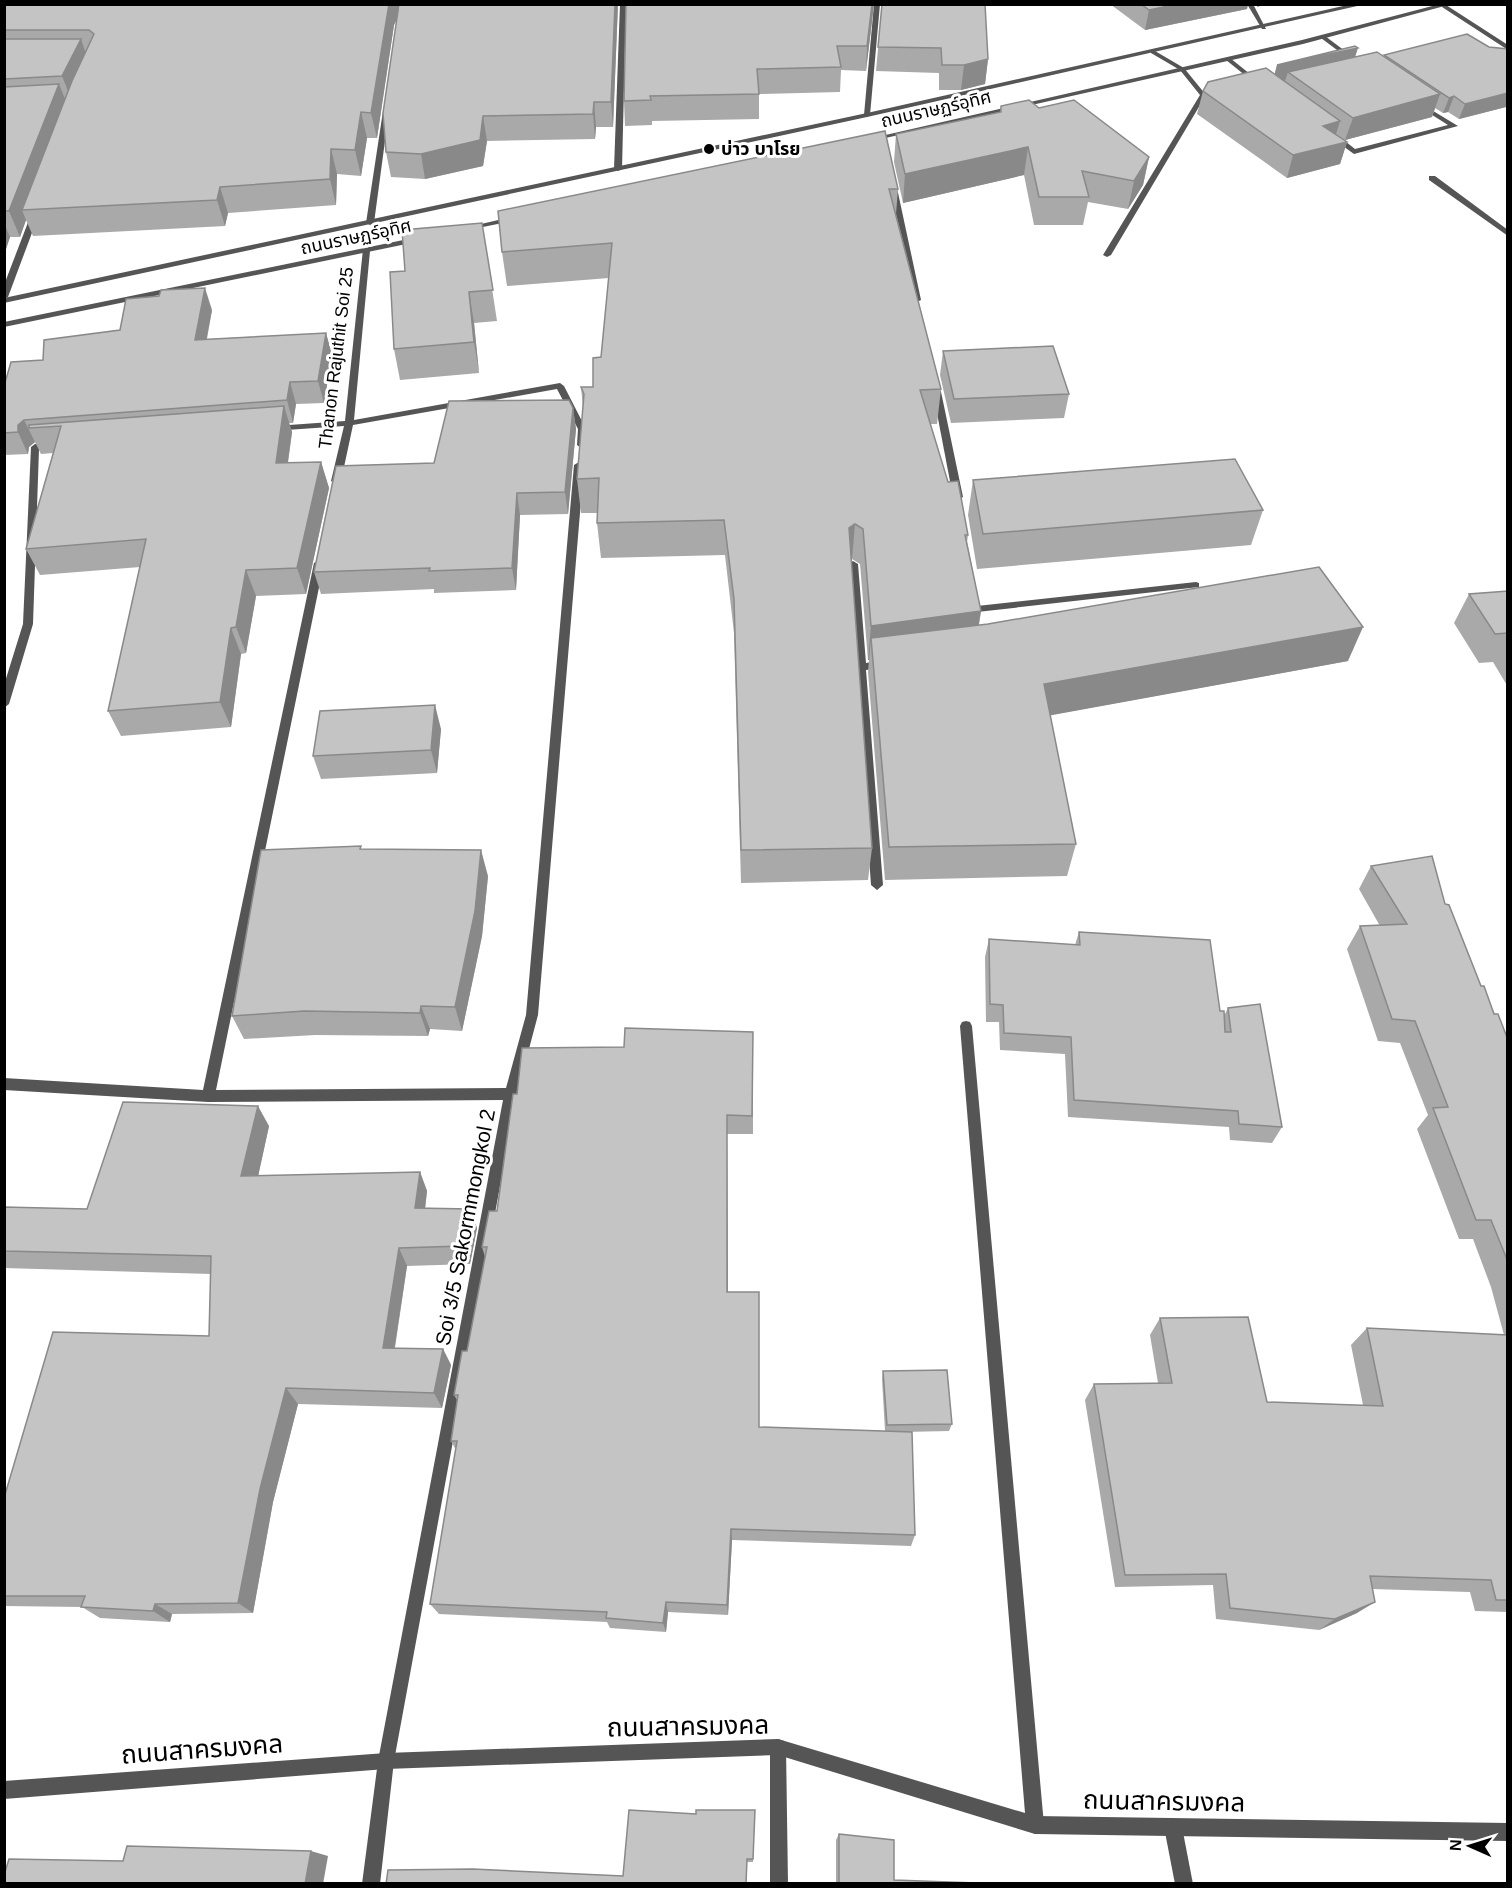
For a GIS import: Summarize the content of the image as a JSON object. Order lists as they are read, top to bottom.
{
  "streets": {
    "street": [
      "ถนนราษฏร์อุทิศ",
      "Thanon Rajuthit Soi 25",
      "Soi 3/5 Sakormmongkol 2",
      "ถนนสาครมงคล"
    ]
  },
  "crossings": [
    ["ถนนราษฏร์อุทิศ", "Thanon Rajuthit Soi 25"],
    ["Thanon Rajuthit Soi 25", "Soi 3/5 Sakormmongkol 2"],
    ["Soi 3/5 Sakormmongkol 2", "ถนนสาครมงคล"]
  ],
  "places": ["บ่าว บาโรย"],
  "north": "left"
}
